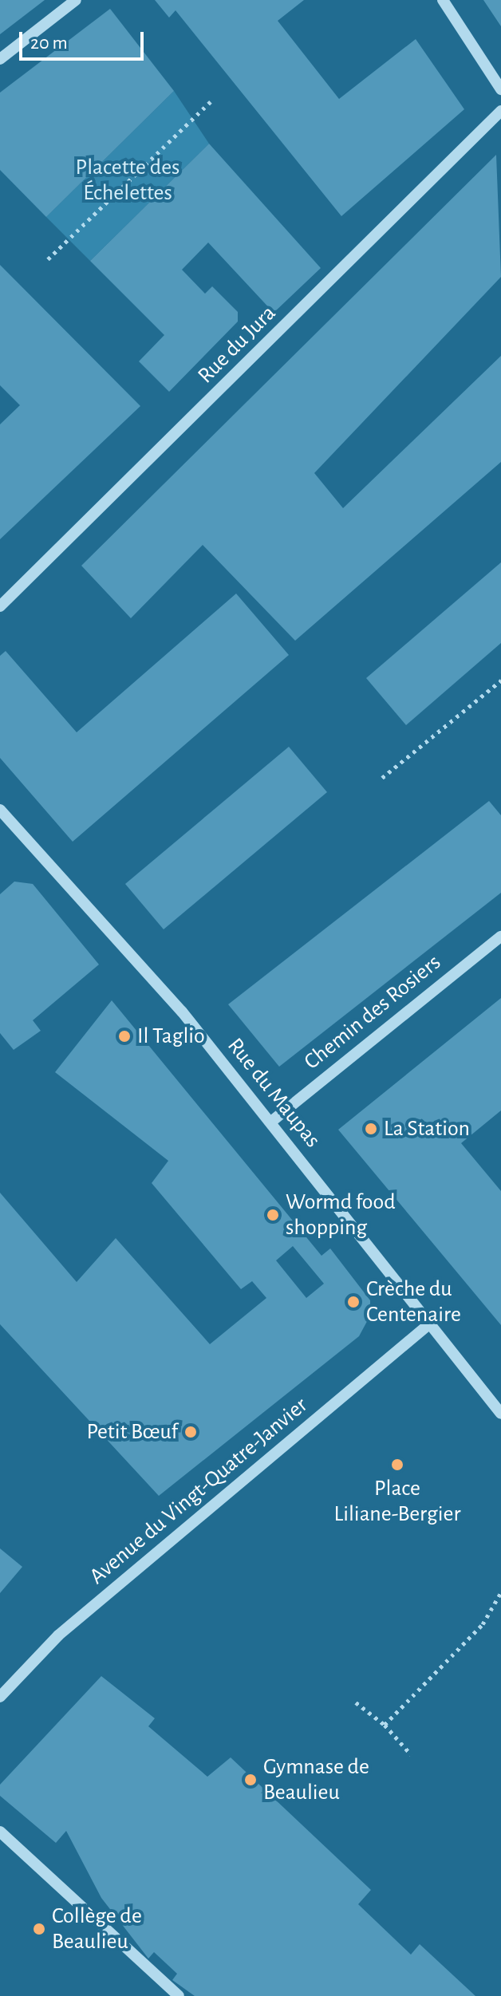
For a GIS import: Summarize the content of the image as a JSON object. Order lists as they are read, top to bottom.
{
  "streets": {
    "street": [
      "Rue du Jura",
      "Chemin des Rosiers",
      "Rue du Maupas",
      "Avenue du Vingt-Quatre-Janvier"
    ]
  },
  "crossings": [
    ["Chemin des Rosiers", "Rue du Maupas"],
    ["Rue du Maupas", "Avenue du Vingt-Quatre-Janvier"]
  ],
  "parks": ["Placette des Échelettes"],
  "places": [
    "Il Taglio",
    "La Station",
    "Wormd food shopping",
    "Crèche du Centenaire",
    "Petit Bœuf",
    "Place Liliane-Bergier",
    "Gymnase de Beaulieu",
    "Collège de Beaulieu"
  ],
  "scale_bar": "20 m"
}
